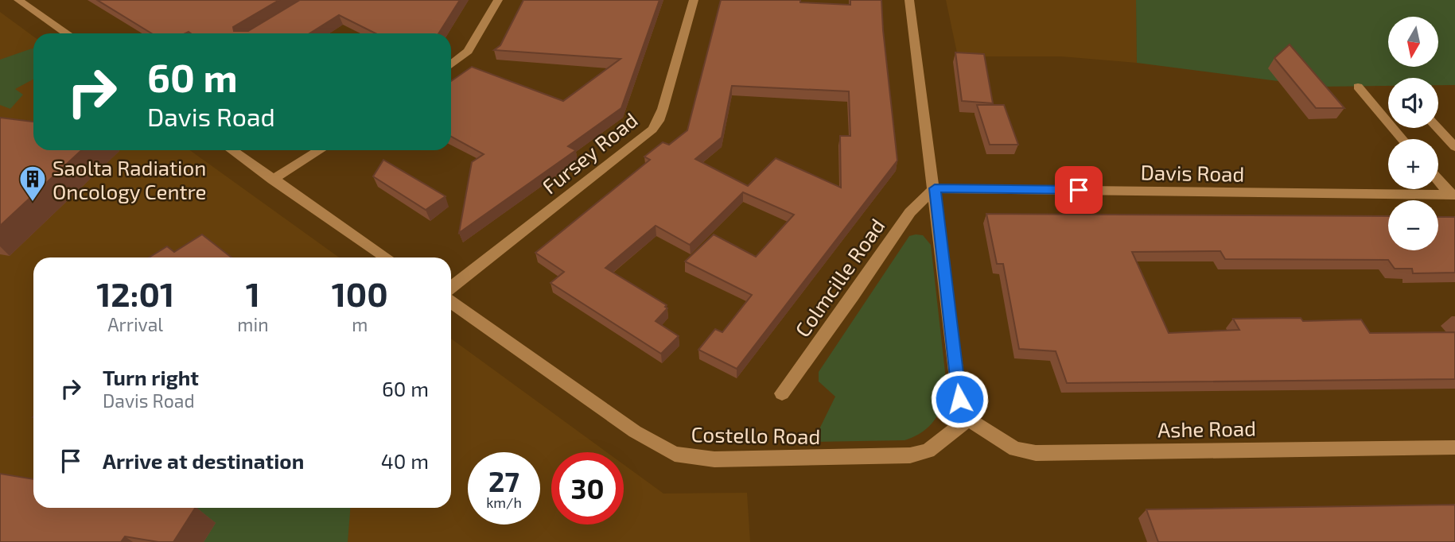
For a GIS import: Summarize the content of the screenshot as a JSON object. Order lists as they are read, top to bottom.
{
  "streets": {
    "street": [
      "Fursey Road",
      "Davis Road",
      "Colmcille Road",
      "Ashe Road",
      "Costello Road"
    ]
  },
  "crossings": [
    ["Davis Road", "Colmcille Road"],
    ["Ashe Road", "Costello Road"]
  ],
  "places": {
    "building": ["Saolta Radiation Oncology Centre"]
  },
  "north": "bottom",
  "page": {
    "map_buttons": ["+", "−"],
    "turn": ["60 m", "Davis Road"],
    "eta": [
      "12:01",
      "Arrival",
      "1",
      "min",
      "100",
      "m"
    ],
    "list": [
      {
        "name": "Turn right",
        "note": "Davis Road",
        "value": "60 m"
      },
      {
        "name": "Arrive at destination",
        "value": "40 m"
      }
    ],
    "speed": "27 km/h",
    "limit": "30"
  }
}
